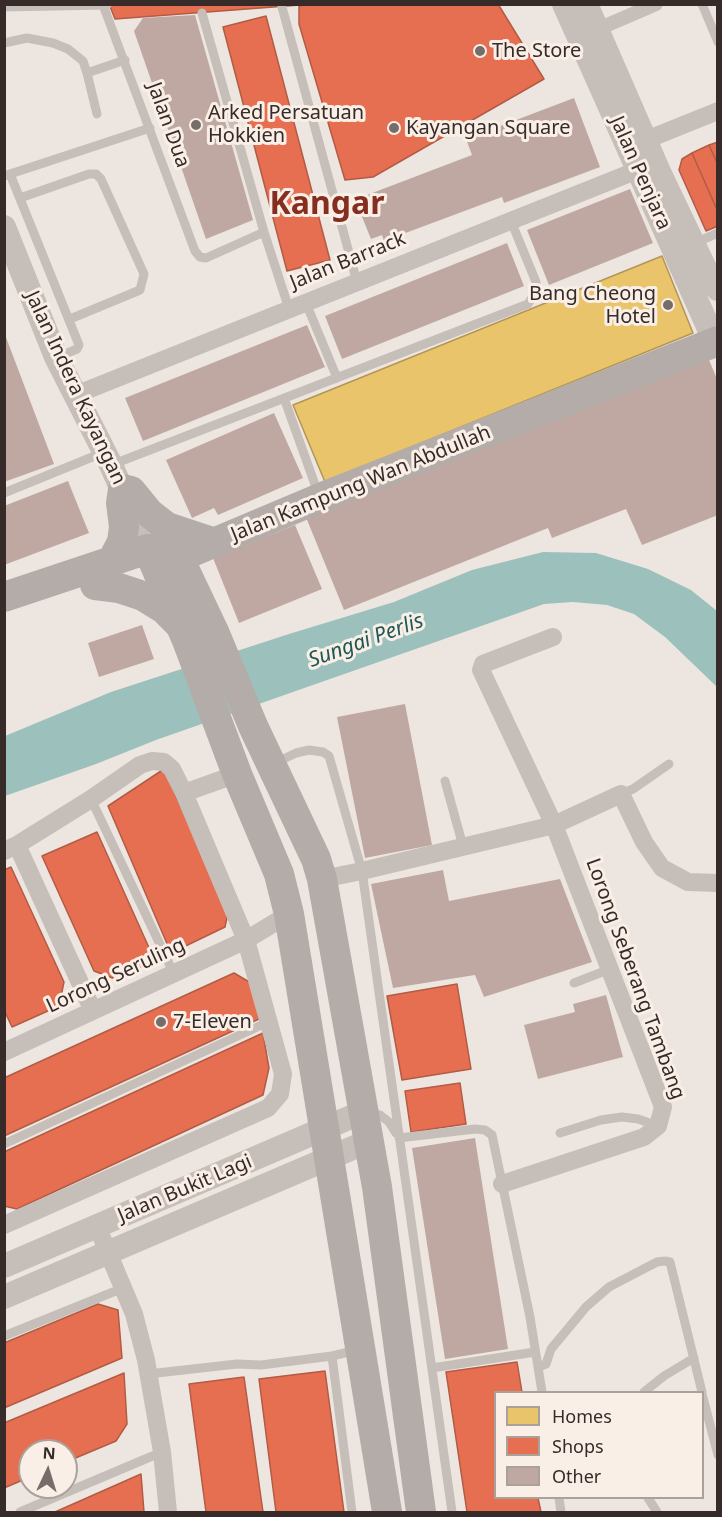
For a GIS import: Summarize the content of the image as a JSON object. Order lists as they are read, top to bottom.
{
  "streets": {
    "main road": ["Jalan Kampung Wan Abdullah"],
    "street": [
      "Jalan Penjara",
      "Jalan Barrack",
      "Jalan Indera Kayangan",
      "Lorong Seruling",
      "Lorong Seberang Tambang",
      "Jalan Bukit Lagi"
    ],
    "lane": ["Jalan Dua"]
  },
  "crossings": [
    ["Jalan Penjara", "Jalan Barrack"],
    ["Jalan Penjara", "Jalan Kampung Wan Abdullah"],
    ["Jalan Barrack", "Jalan Indera Kayangan"],
    ["Jalan Indera Kayangan", "Jalan Kampung Wan Abdullah"]
  ],
  "districts": ["Kangar"],
  "water": ["Sungai Perlis"],
  "places": [
    "The Store",
    "Arked Persatuan Hokkien",
    "Kayangan Square",
    "Bang Cheong Hotel",
    "7-Eleven"
  ],
  "legend": ["Homes", "Shops", "Other"],
  "north": "top"
}
